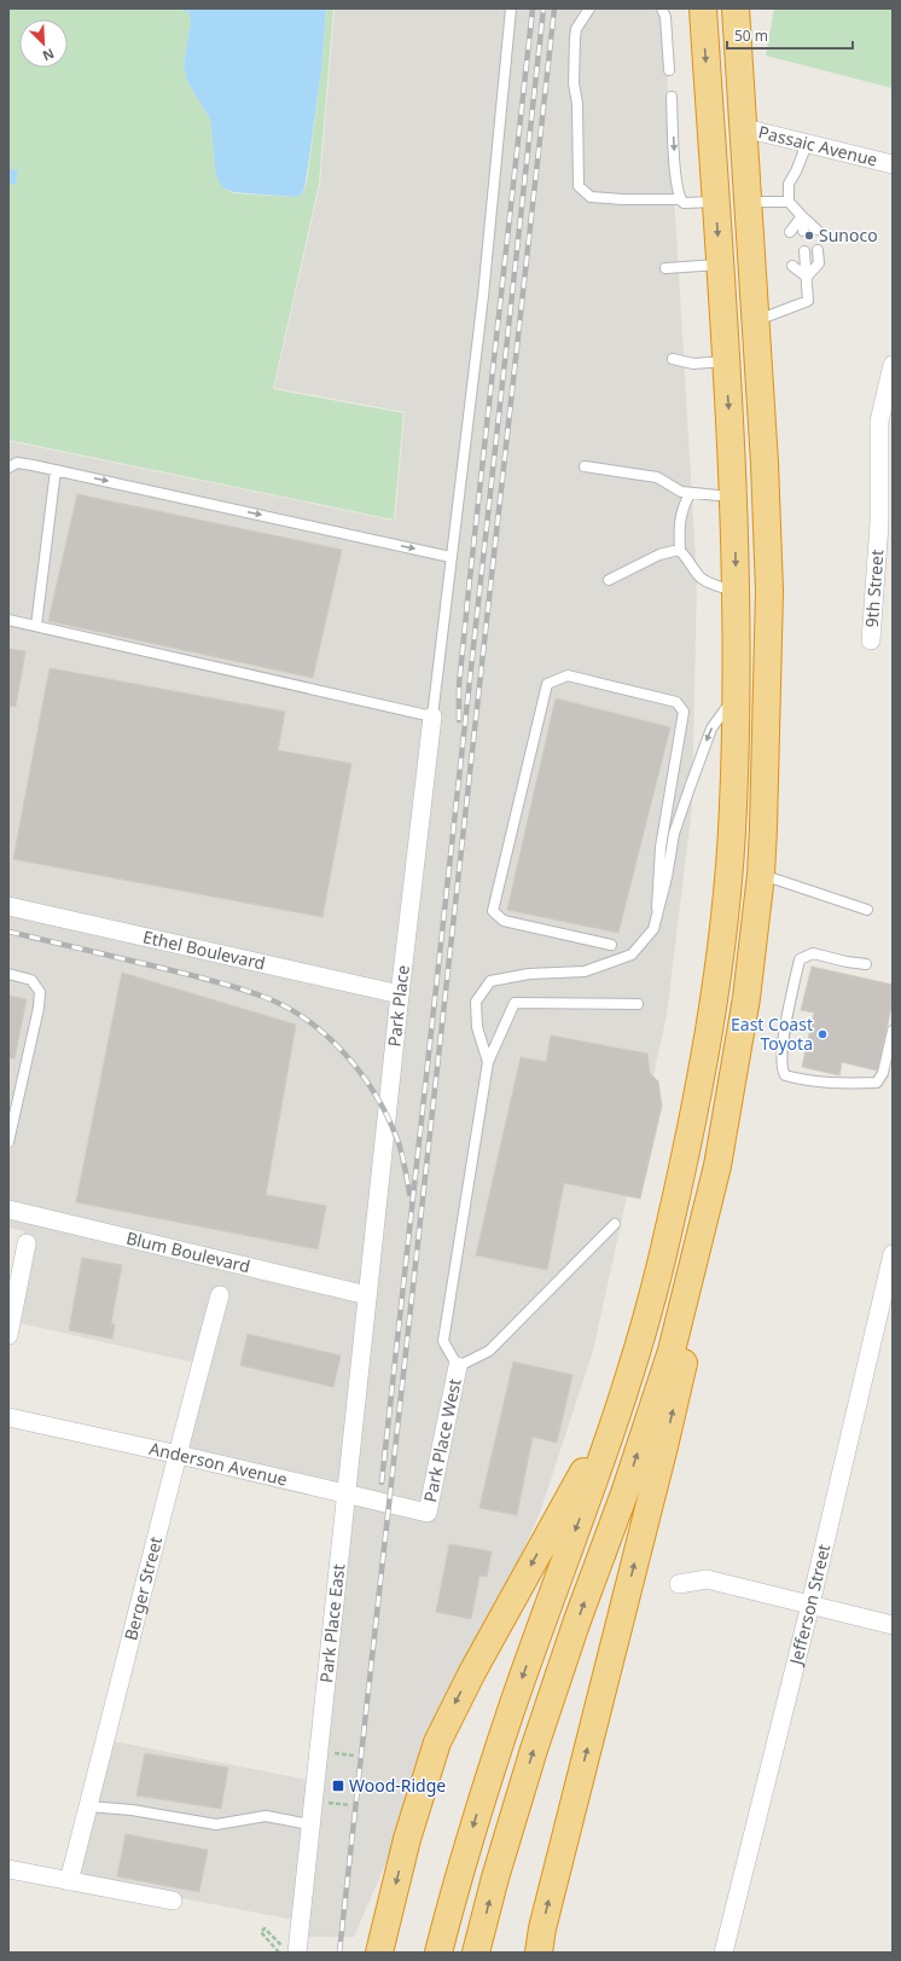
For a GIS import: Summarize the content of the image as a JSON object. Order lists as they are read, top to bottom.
{
  "streets": {
    "street": [
      "Passaic Avenue",
      "9th Street",
      "Ethel Boulevard",
      "Park Place",
      "Blum Boulevard",
      "Park Place West",
      "Anderson Avenue",
      "Berger Street",
      "Jefferson Street",
      "Park Place East"
    ]
  },
  "crossings": [
    ["Ethel Boulevard", "Park Place"],
    ["Park Place", "Blum Boulevard"],
    ["Park Place", "Park Place East"],
    ["Blum Boulevard", "Park Place East"],
    ["Park Place West", "Anderson Avenue"],
    ["Anderson Avenue", "Berger Street"],
    ["Anderson Avenue", "Park Place East"]
  ],
  "places": {
    "other": ["Sunoco", "East Coast Toyota"],
    "transit": ["Wood-Ridge"]
  },
  "scale_bar": "50 m",
  "north": "bottom right"
}
